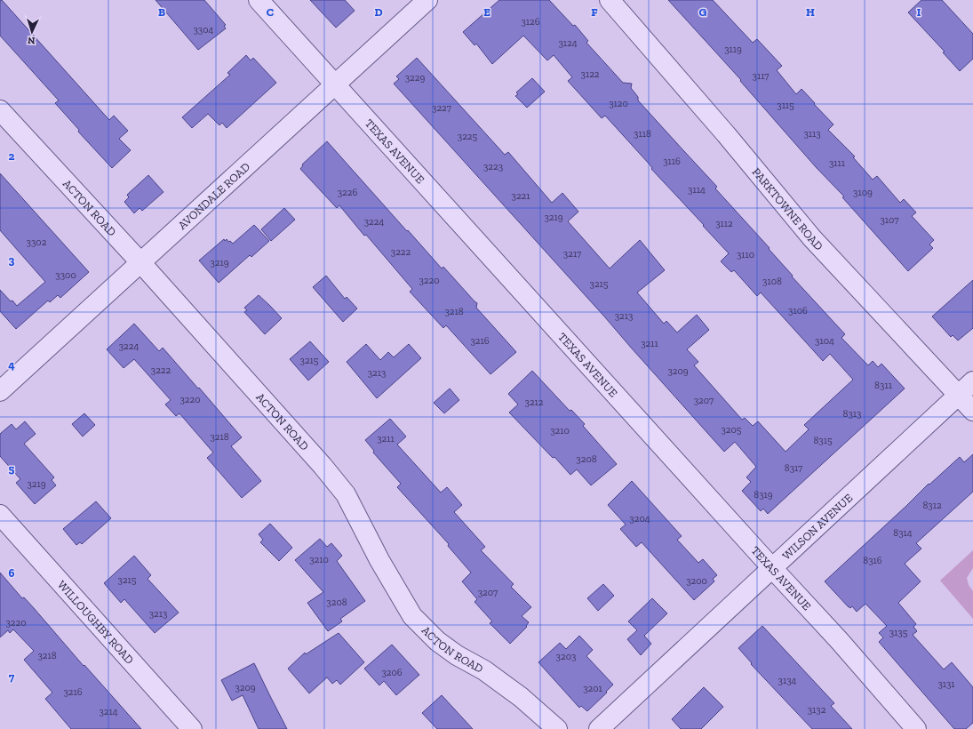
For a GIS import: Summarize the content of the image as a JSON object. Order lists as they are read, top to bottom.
{
  "streets": {
    "street": [
      "TEXAS AVENUE",
      "AVONDALE ROAD",
      "ACTON ROAD",
      "PARKTOWNE ROAD",
      "WILSON AVENUE",
      "WILLOUGHBY ROAD"
    ]
  },
  "crossings": [
    ["TEXAS AVENUE", "AVONDALE ROAD"],
    ["TEXAS AVENUE", "WILSON AVENUE"],
    ["AVONDALE ROAD", "ACTON ROAD"],
    ["PARKTOWNE ROAD", "WILSON AVENUE"]
  ],
  "house_numbers": [
    "3126",
    "3304",
    "3124",
    "3119",
    "3122",
    "3117",
    "3229",
    "3120",
    "3115",
    "3227",
    "3118",
    "3113",
    "3225",
    "3116",
    "3111",
    "3223",
    "3114",
    "3226",
    "3109",
    "3221",
    "3219",
    "3107",
    "3224",
    "3112",
    "3302",
    "3222",
    "3217",
    "3110",
    "3219",
    "3300",
    "3220",
    "3108",
    "3215",
    "3106",
    "3218",
    "3213",
    "3216",
    "3104",
    "3211",
    "3224",
    "3215",
    "3222",
    "3209",
    "3213",
    "8311",
    "3220",
    "3207",
    "3212",
    "8313",
    "3205",
    "3210",
    "3218",
    "3211",
    "8315",
    "3208",
    "8317",
    "3219",
    "8319",
    "8312",
    "3204",
    "8314",
    "3210",
    "8316",
    "3215",
    "3200",
    "3207",
    "3208",
    "3213",
    "3220",
    "3135",
    "3218",
    "3203",
    "3206",
    "3134",
    "3131",
    "3209",
    "3201",
    "3216",
    "3132",
    "3214"
  ],
  "north": "bottom",
  "grid": {
    "columns": [
      "B",
      "C",
      "D",
      "E",
      "F",
      "G",
      "H",
      "I"
    ],
    "rows": [
      "2",
      "3",
      "4",
      "5",
      "6",
      "7"
    ]
  }
}
